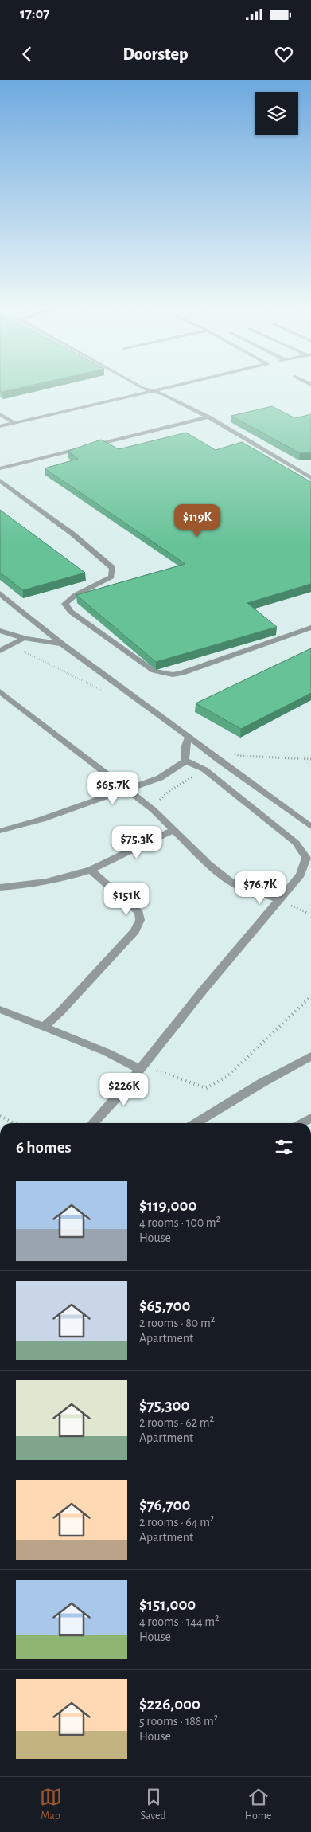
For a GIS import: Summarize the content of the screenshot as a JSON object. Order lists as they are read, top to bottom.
{
  "page": {
    "status": "17:07",
    "header": "Doorstep",
    "price": [
      "$119K",
      "$65.7K",
      "$75.3K",
      "$76.7K",
      "$151K",
      "$226K"
    ],
    "heading": "6 homes",
    "list": [
      {
        "name": "$119,000",
        "note": "4 rooms · 100 m² · House"
      },
      {
        "name": "$65,700",
        "note": "2 rooms · 80 m² · Apartment"
      },
      {
        "name": "$75,300",
        "note": "2 rooms · 62 m² · Apartment"
      },
      {
        "name": "$76,700",
        "note": "2 rooms · 64 m² · Apartment"
      },
      {
        "name": "$151,000",
        "note": "4 rooms · 144 m² · House"
      },
      {
        "name": "$226,000",
        "note": "5 rooms · 188 m² · House"
      }
    ],
    "tabs": ["Map", "Saved", "Home"]
  }
}
